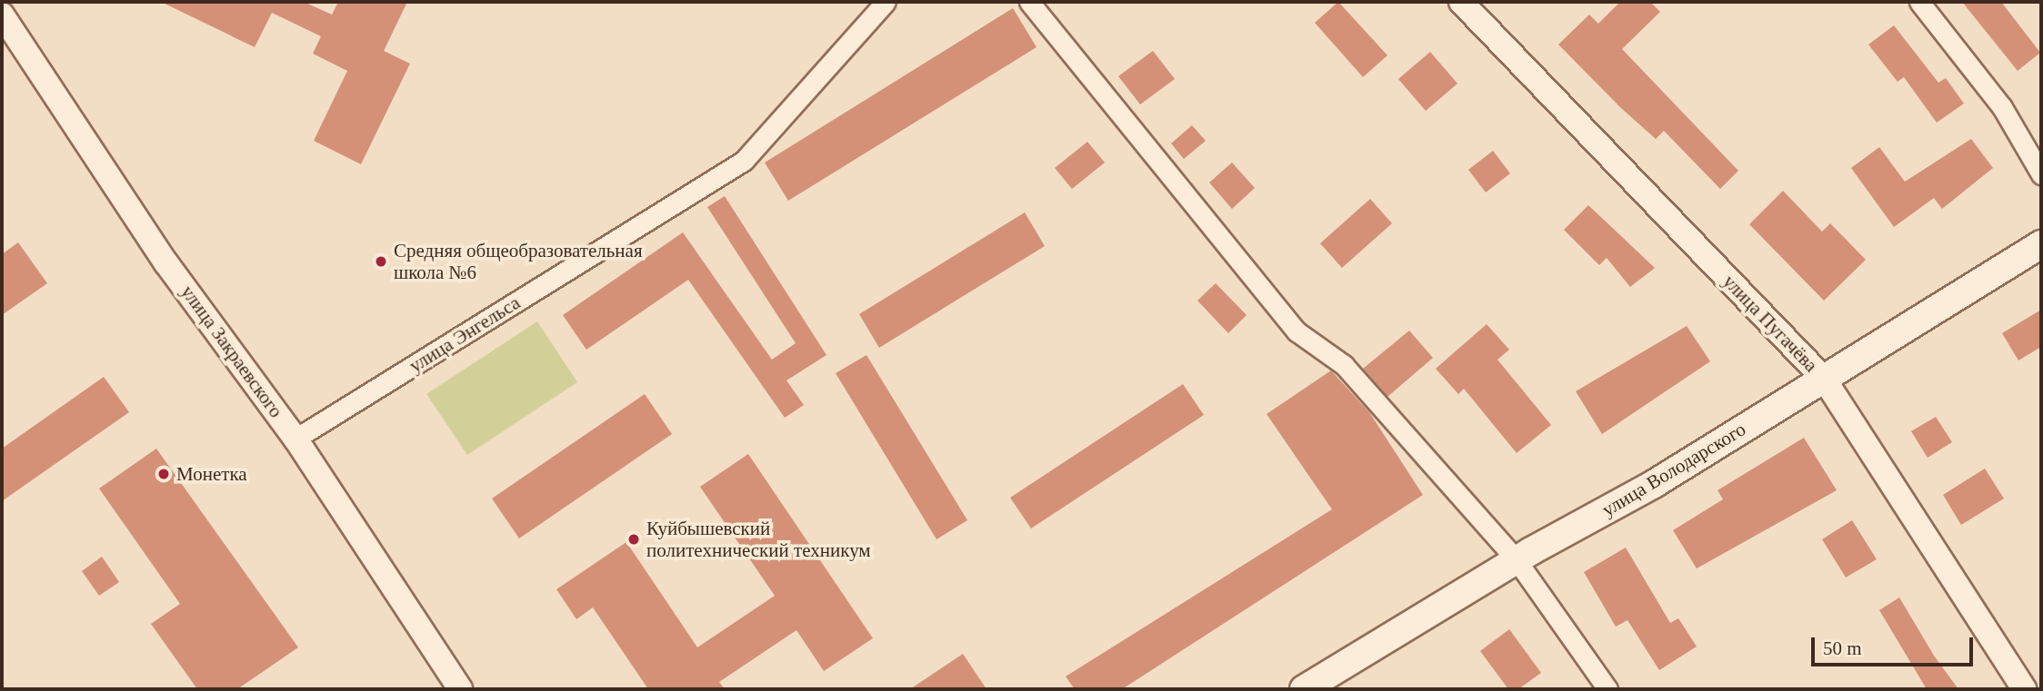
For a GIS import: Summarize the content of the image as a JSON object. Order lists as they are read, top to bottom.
{
  "streets": {
    "main road": ["улица Володарского"],
    "street": ["улица Пугачёва", "улица Энгельса", "улица Закраевского"]
  },
  "crossings": [
    ["улица Пугачёва", "улица Володарского"],
    ["улица Энгельса", "улица Закраевского"]
  ],
  "places": ["Средняя общеобразовательная школа №6", "Монетка", "Куйбышевский политехнический техникум"],
  "scale_bar": "50 m"
}
